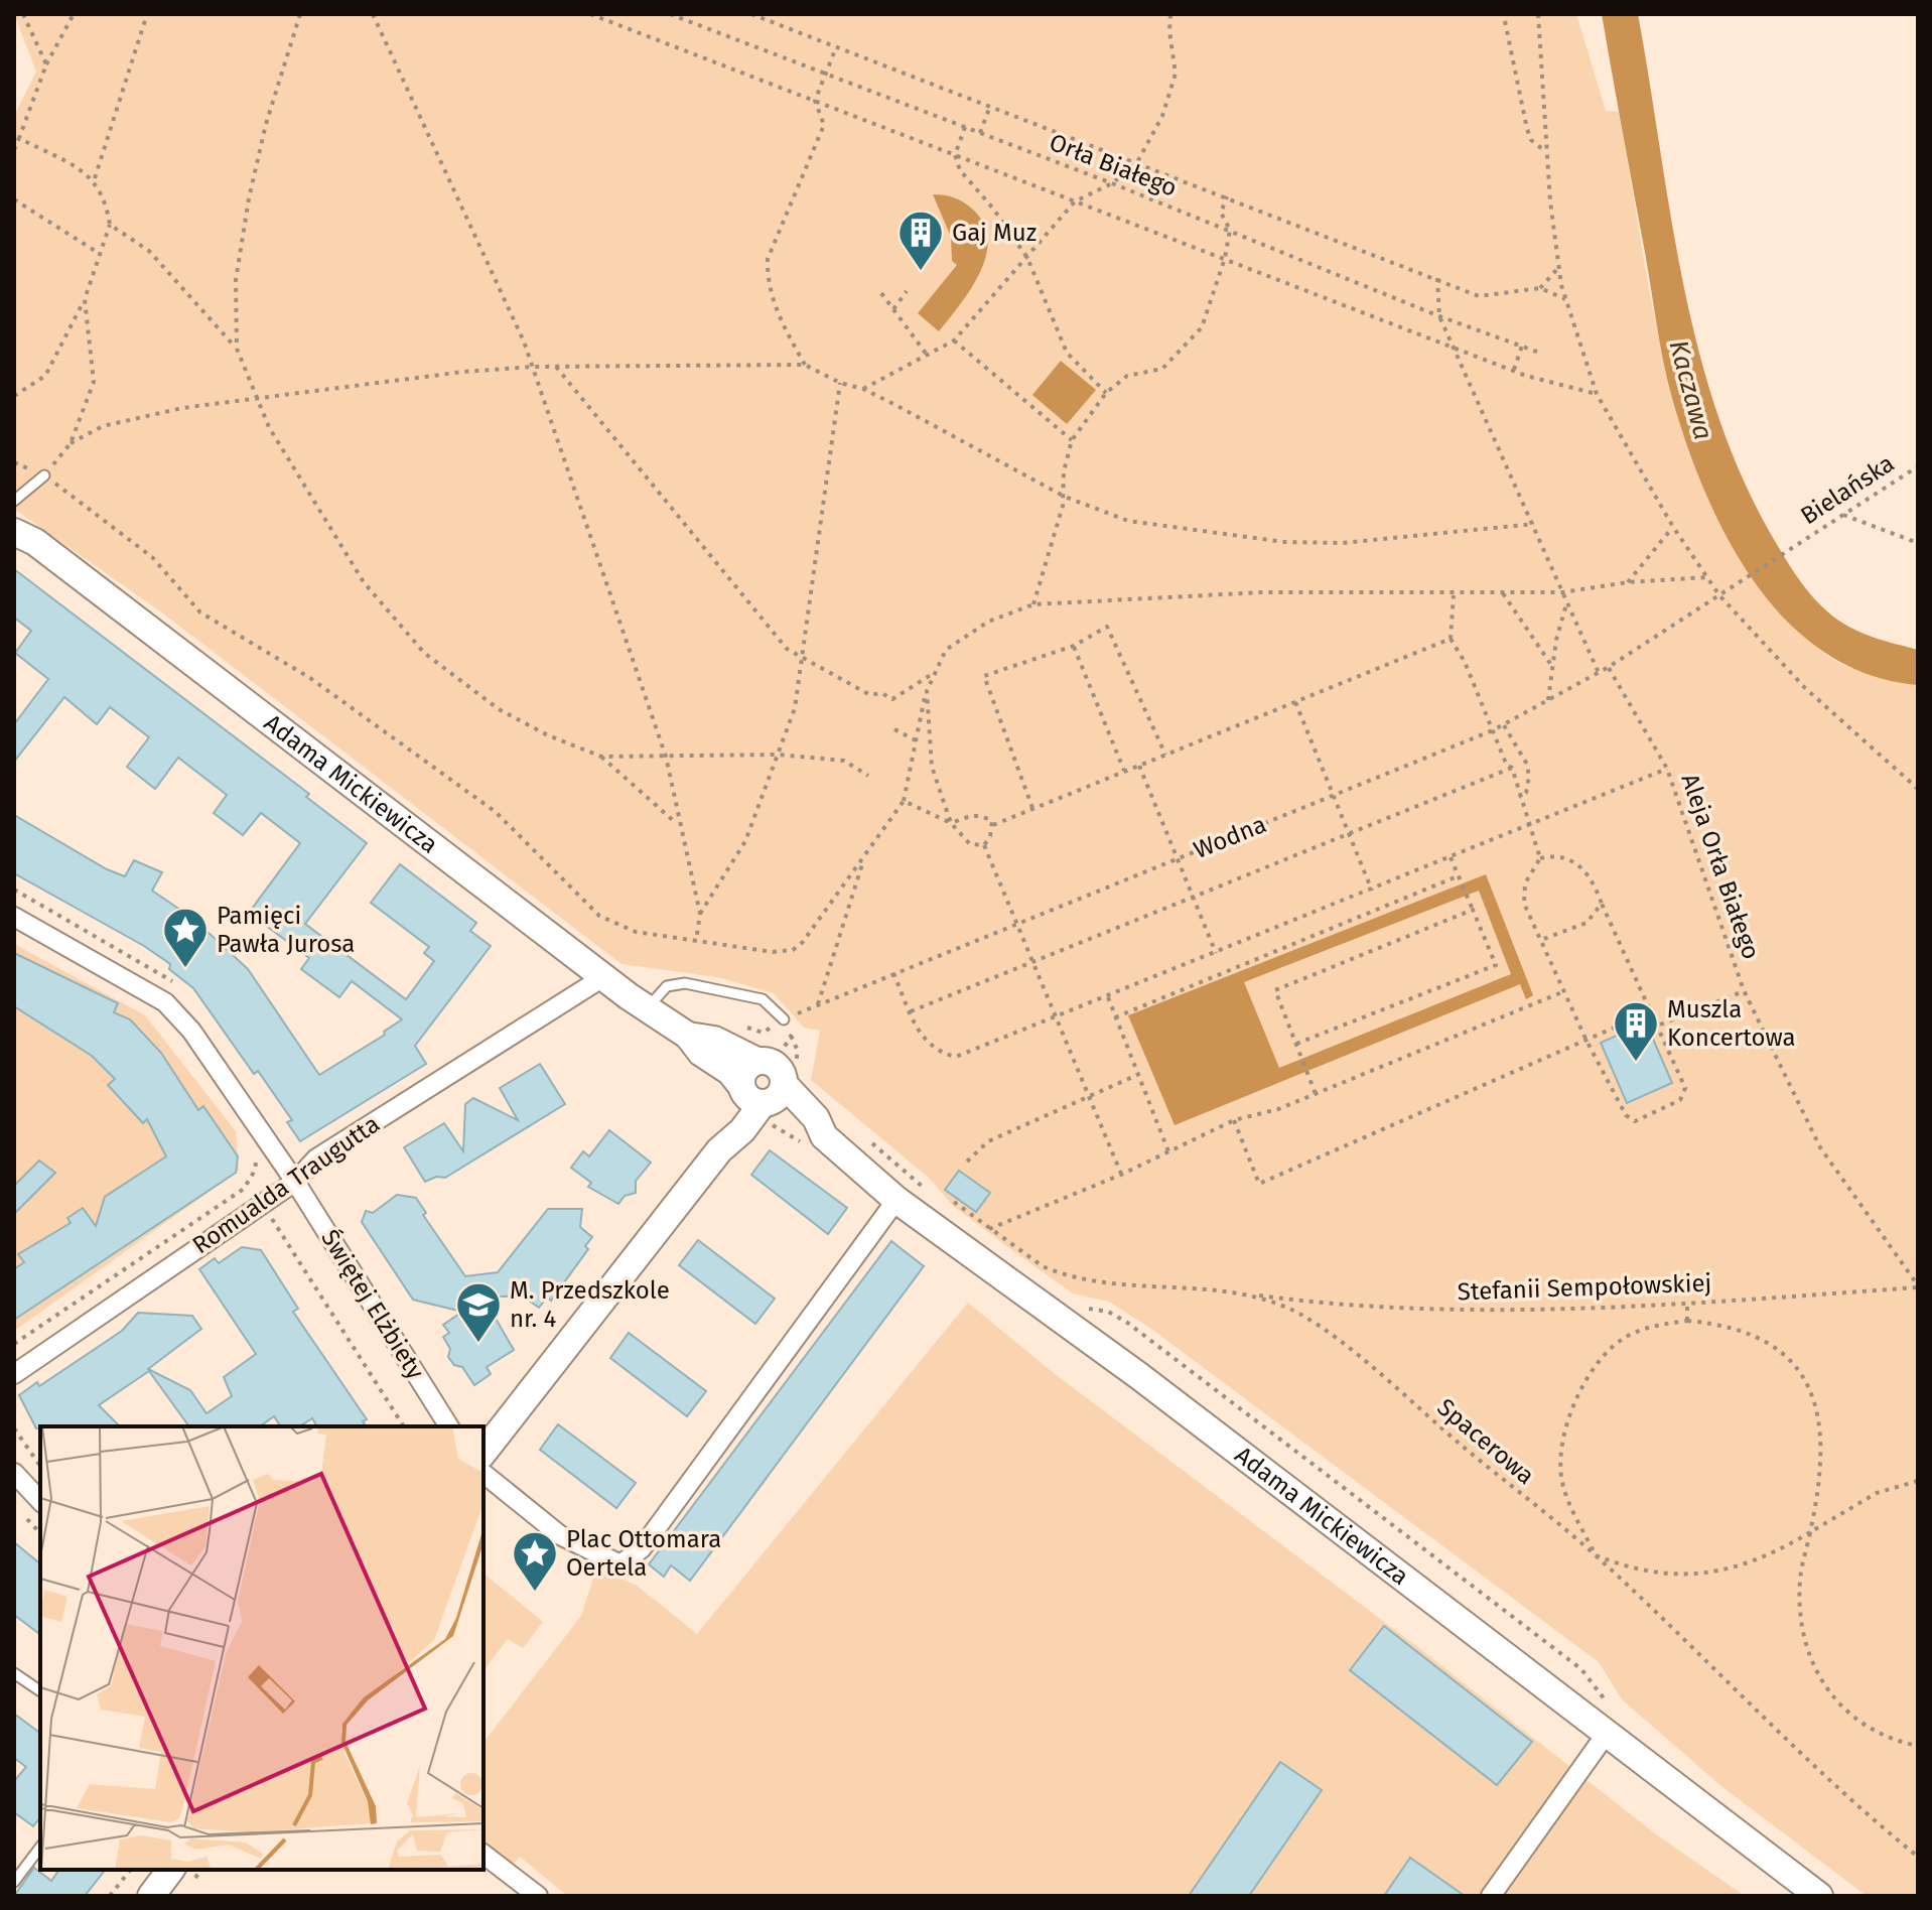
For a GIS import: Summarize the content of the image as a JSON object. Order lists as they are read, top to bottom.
{
  "streets": {
    "street": ["Adama Mickiewicza", "Romualda Traugutta", "Świętej Elżbiety"],
    "path": [
      "Orła Białego",
      "Bielańska",
      "Wodna",
      "Aleja Orła Białego",
      "Stefanii Sempołowskiej",
      "Spacerowa"
    ]
  },
  "crossings": [
    ["Bielańska", "Wodna"],
    ["Adama Mickiewicza", "Romualda Traugutta"],
    ["Wodna", "Aleja Orła Białego"],
    ["Aleja Orła Białego", "Stefanii Sempołowskiej"],
    ["Romualda Traugutta", "Świętej Elżbiety"],
    ["Stefanii Sempołowskiej", "Spacerowa"]
  ],
  "water": ["Kaczawa"],
  "places": {
    "building": ["Gaj Muz", "Muszla Koncertowa"],
    "place": ["Pamięci Pawła Jurosa", "Plac Ottomara Oertela"],
    "school or university": ["M. Przedszkole nr. 4"]
  }
}
